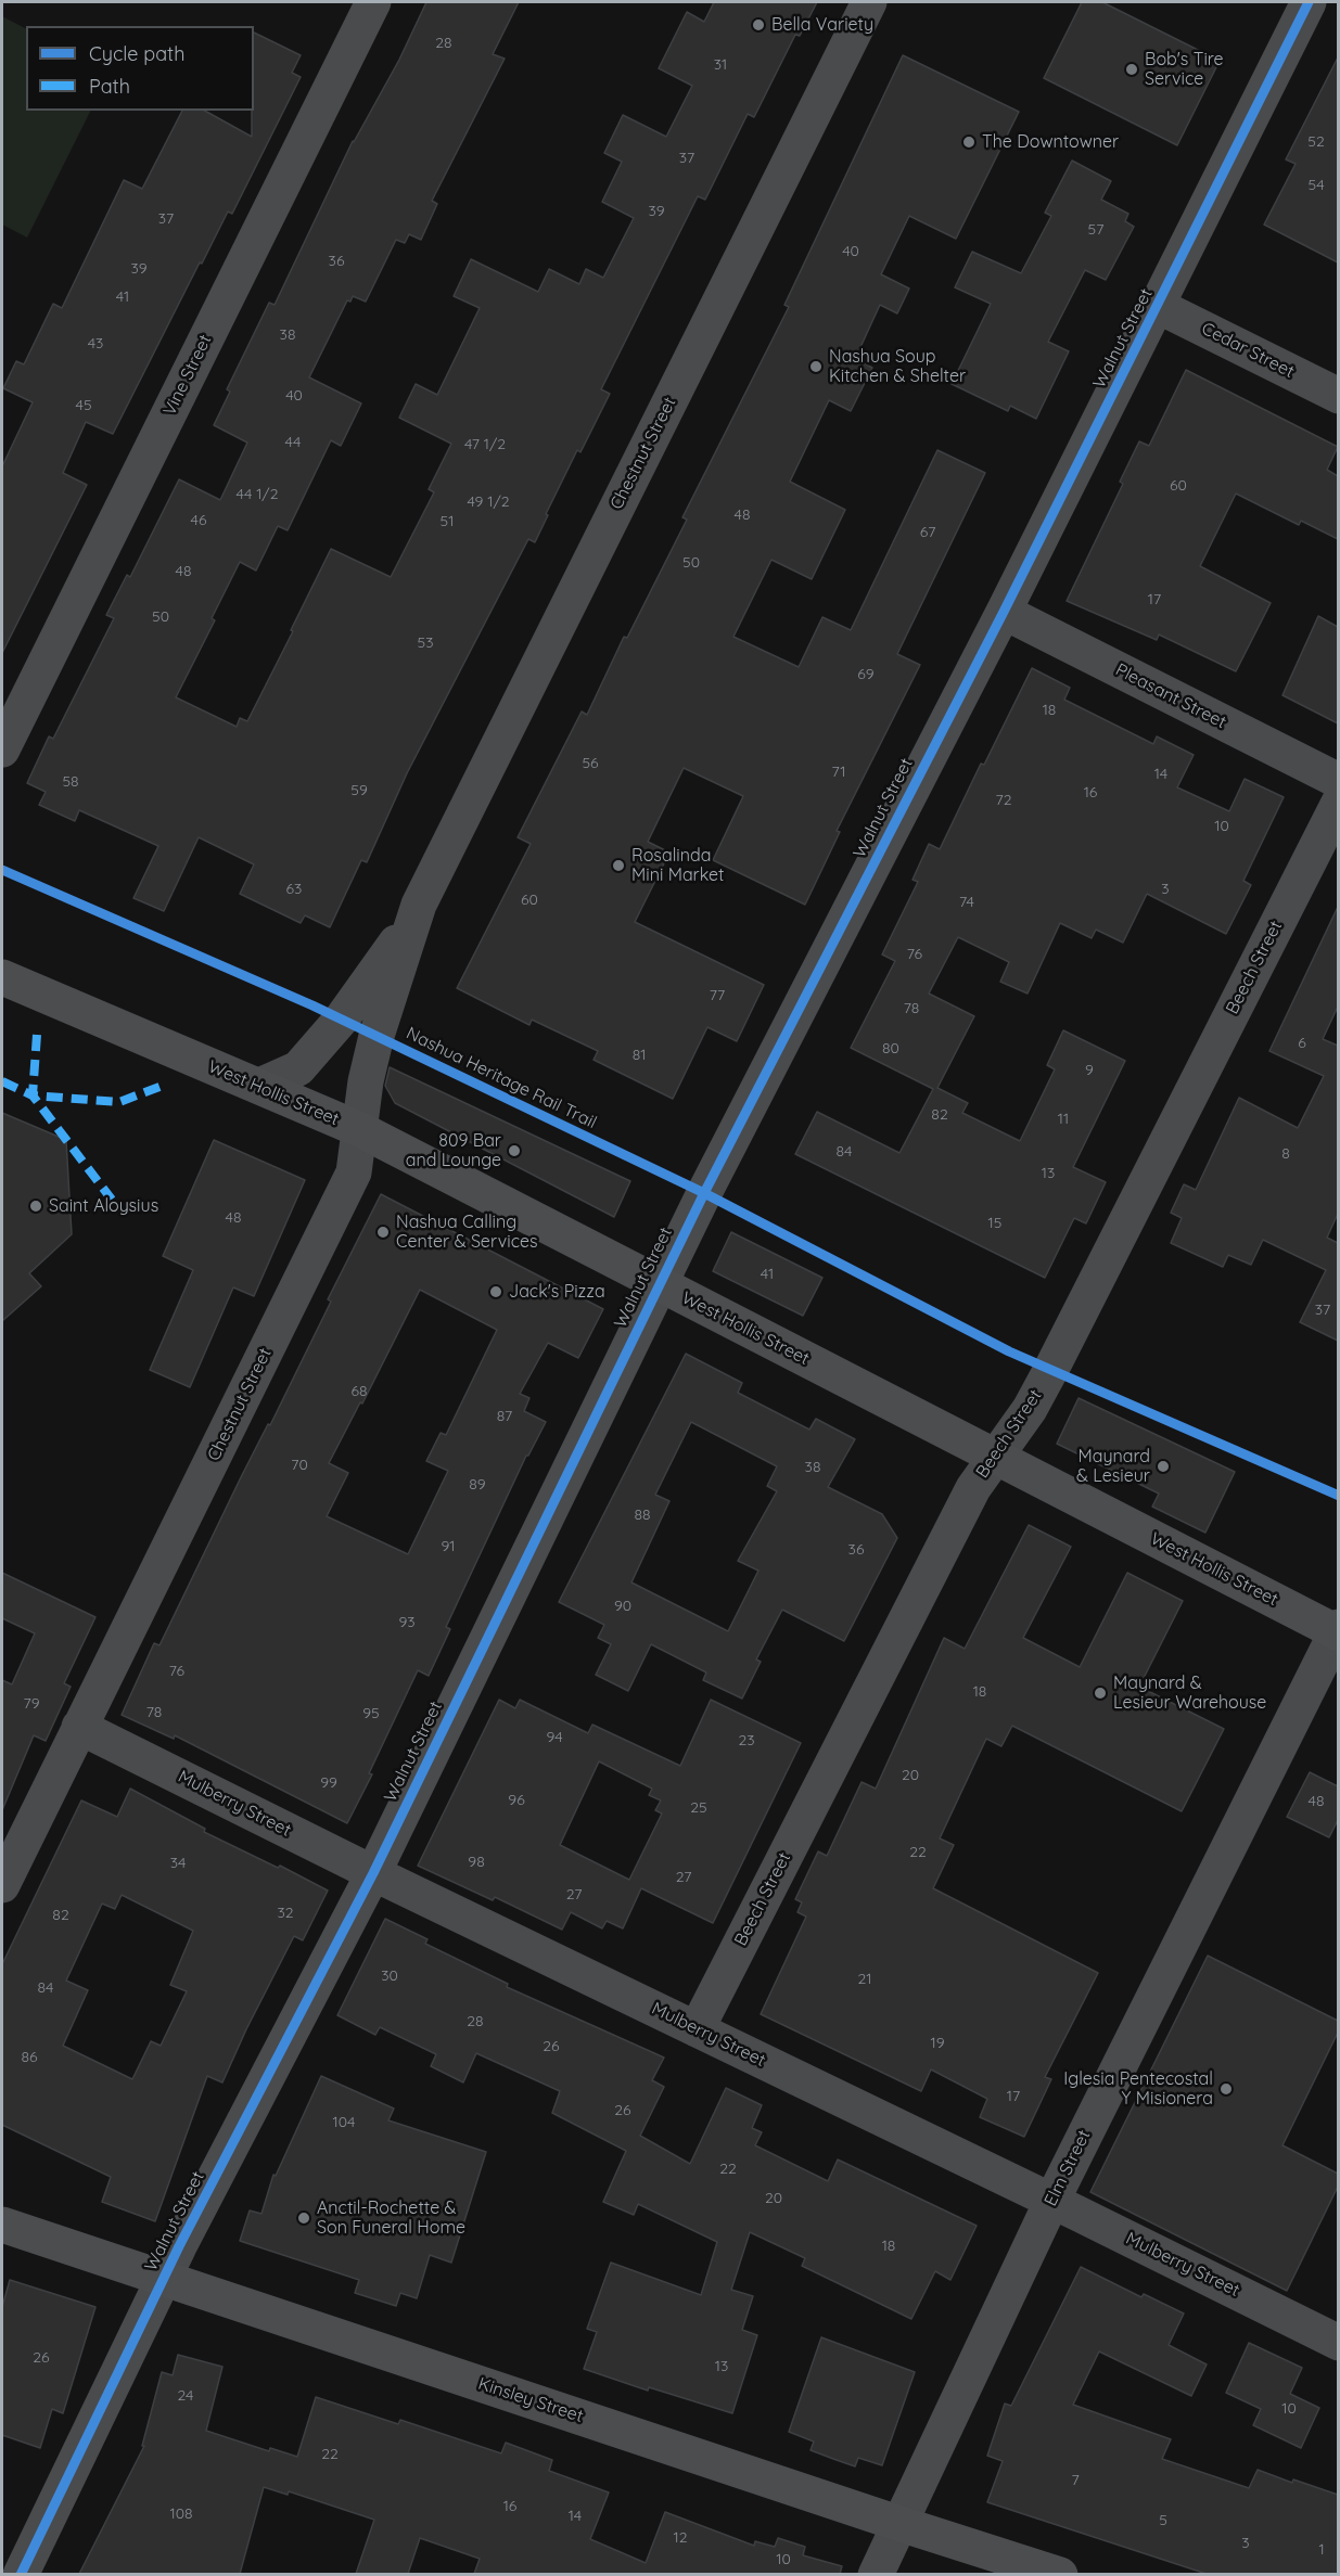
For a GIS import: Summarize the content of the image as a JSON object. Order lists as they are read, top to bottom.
{
  "streets": {
    "main road": ["West Hollis Street", "Kinsley Street"],
    "street": [
      "Walnut Street",
      "Cedar Street",
      "Vine Street",
      "Chestnut Street",
      "Pleasant Street",
      "Beech Street",
      "Mulberry Street",
      "Elm Street"
    ],
    "cycle path": ["Nashua Heritage Rail Trail"]
  },
  "crossings": [
    ["Walnut Street", "Cedar Street"],
    ["Walnut Street", "Pleasant Street"],
    ["Walnut Street", "West Hollis Street"],
    ["Walnut Street", "Mulberry Street"],
    ["Walnut Street", "Kinsley Street"],
    ["Chestnut Street", "West Hollis Street"],
    ["Chestnut Street", "Mulberry Street"],
    ["Beech Street", "West Hollis Street"],
    ["Beech Street", "Mulberry Street"],
    ["West Hollis Street", "Elm Street"],
    ["Mulberry Street", "Elm Street"],
    ["Elm Street", "Kinsley Street"]
  ],
  "places": [
    "Bella Variety",
    "Bob's Tire Service",
    "The Downtowner",
    "Nashua Soup Kitchen & Shelter",
    "Rosalinda Mini Market",
    "809 Bar and Lounge",
    "Saint Aloysius",
    "Nashua Calling Center & Services",
    "Jack's Pizza",
    "Maynard & Lesieur",
    "Maynard & Lesieur Warehouse",
    "Iglesia Pentecostal Y Misionera",
    "Anctil-Rochette & Son Funeral Home"
  ],
  "house_numbers": [
    "28",
    "31",
    "52",
    "37",
    "54",
    "39",
    "37",
    "57",
    "40",
    "36",
    "39",
    "41",
    "38",
    "43",
    "40",
    "45",
    "44",
    "47 1/2",
    "60",
    "44 1/2",
    "49 1/2",
    "48",
    "46",
    "51",
    "67",
    "50",
    "48",
    "17",
    "50",
    "53",
    "69",
    "18",
    "56",
    "71",
    "14",
    "58",
    "59",
    "16",
    "72",
    "10",
    "63",
    "3",
    "60",
    "74",
    "76",
    "77",
    "78",
    "6",
    "80",
    "81",
    "9",
    "82",
    "11",
    "84",
    "8",
    "13",
    "48",
    "15",
    "41",
    "37",
    "68",
    "87",
    "70",
    "38",
    "89",
    "88",
    "91",
    "36",
    "90",
    "93",
    "76",
    "18",
    "79",
    "78",
    "95",
    "94",
    "23",
    "20",
    "99",
    "96",
    "48",
    "25",
    "22",
    "98",
    "34",
    "27",
    "27",
    "32",
    "82",
    "30",
    "21",
    "84",
    "28",
    "19",
    "26",
    "86",
    "17",
    "26",
    "104",
    "22",
    "20",
    "18",
    "26",
    "13",
    "24",
    "10",
    "22",
    "7",
    "16",
    "108",
    "14",
    "5",
    "12",
    "3",
    "1",
    "10"
  ],
  "legend": ["Cycle path", "Path"]
}
